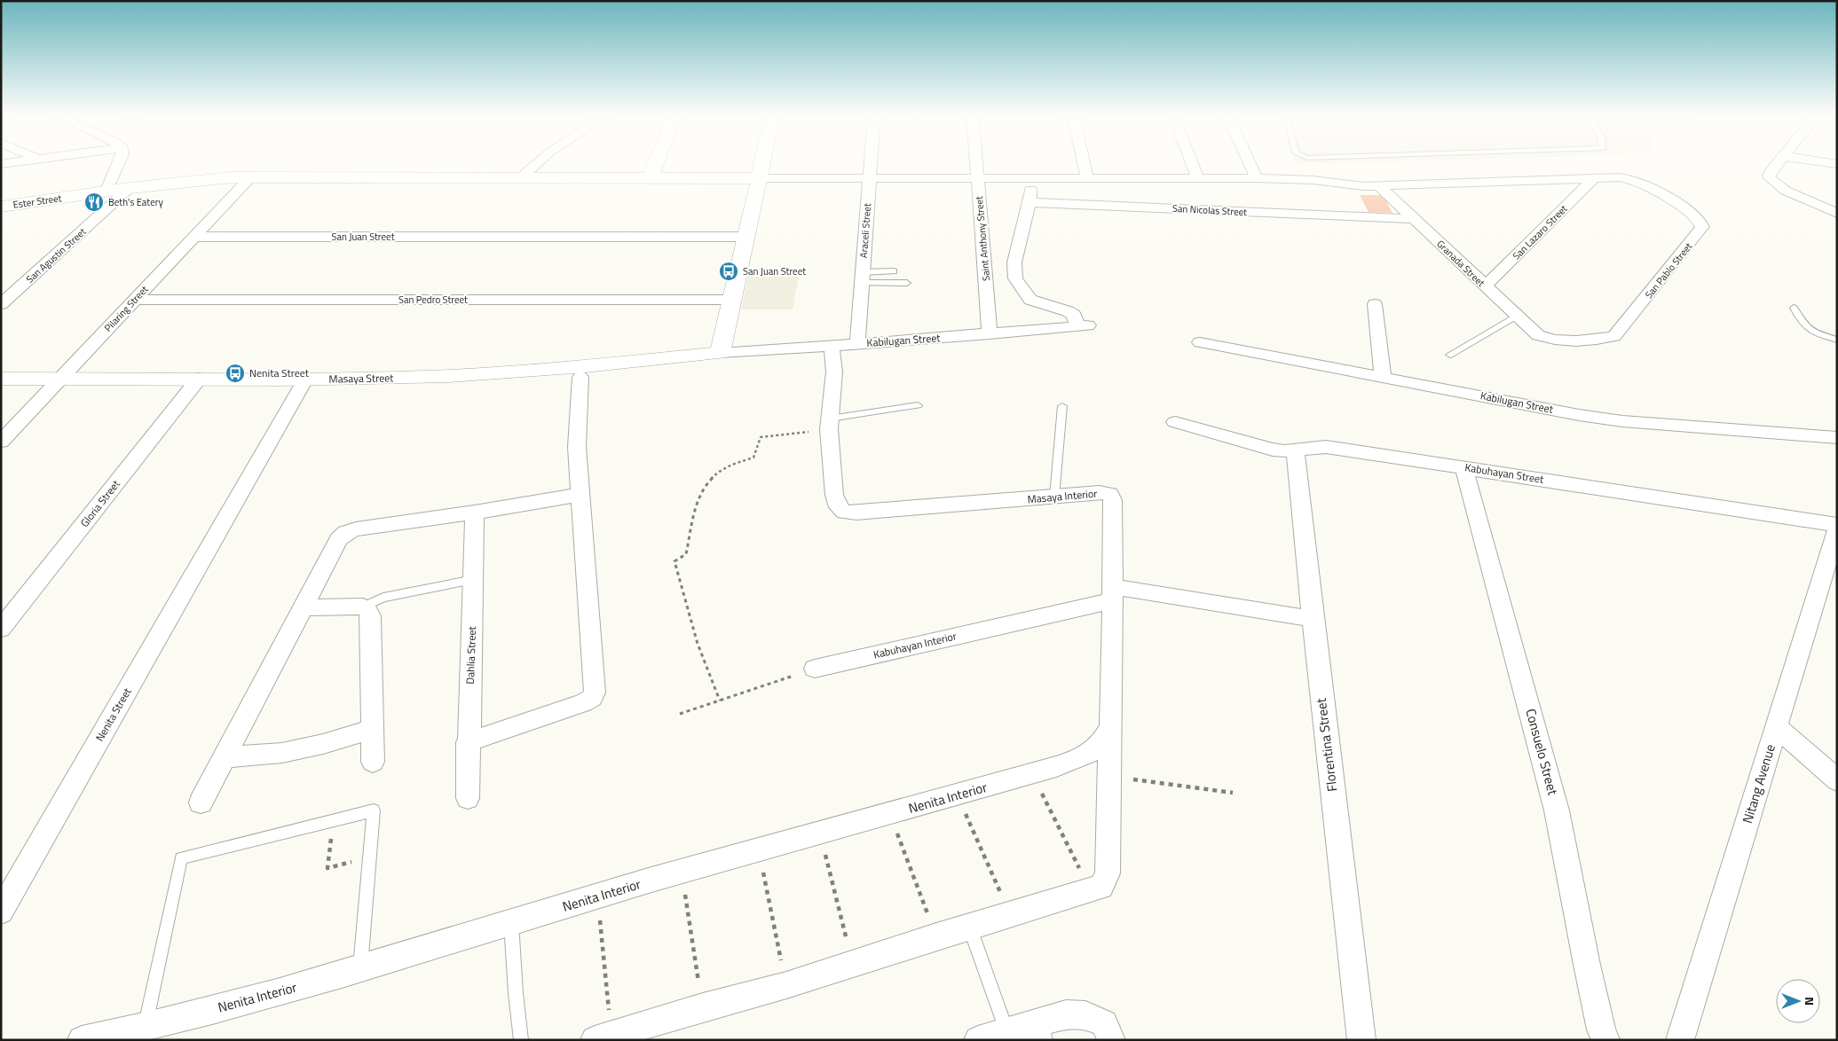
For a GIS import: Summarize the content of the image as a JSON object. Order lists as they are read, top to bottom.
{
  "streets": {
    "street": [
      "Ester Street",
      "San Nicolas Street",
      "Araceli Street",
      "San Lazaro Street",
      "San Juan Street",
      "Saint Anthony Street",
      "San Agustin Street",
      "Granada Street",
      "San Pablo Street",
      "San Pedro Street",
      "Pilaring Street",
      "Kabilugan Street",
      "Masaya Street",
      "Kabuhayan Street",
      "Masaya Interior",
      "Gloria Street",
      "Kabuhayan Interior",
      "Dahlia Street",
      "Nenita Street",
      "Florentina Street",
      "Consuelo Street",
      "Nitang Avenue",
      "Nenita Interior"
    ]
  },
  "crossings": [
    ["Ester Street", "San Agustin Street"],
    ["Ester Street", "Pilaring Street"],
    ["San Nicolas Street", "Granada Street"],
    ["San Nicolas Street", "Kabilugan Street"],
    ["Araceli Street", "Kabilugan Street"],
    ["San Lazaro Street", "Granada Street"],
    ["San Lazaro Street", "San Pablo Street"],
    ["San Juan Street", "Pilaring Street"],
    ["Saint Anthony Street", "Kabilugan Street"],
    ["Granada Street", "San Pablo Street"],
    ["San Pedro Street", "Pilaring Street"],
    ["Pilaring Street", "Masaya Street"],
    ["Kabilugan Street", "Masaya Street"],
    ["Kabilugan Street", "Masaya Interior"],
    ["Masaya Street", "Gloria Street"],
    ["Masaya Street", "Nenita Street"],
    ["Kabuhayan Street", "Florentina Street"],
    ["Kabuhayan Street", "Consuelo Street"],
    ["Kabuhayan Street", "Nitang Avenue"],
    ["Masaya Interior", "Kabuhayan Interior"],
    ["Masaya Interior", "Nenita Interior"],
    ["Kabuhayan Interior", "Florentina Street"]
  ],
  "places": {
    "restaurant": ["Beth's Eatery"],
    "bus stop": ["San Juan Street", "Nenita Street"]
  },
  "north": "right"
}
